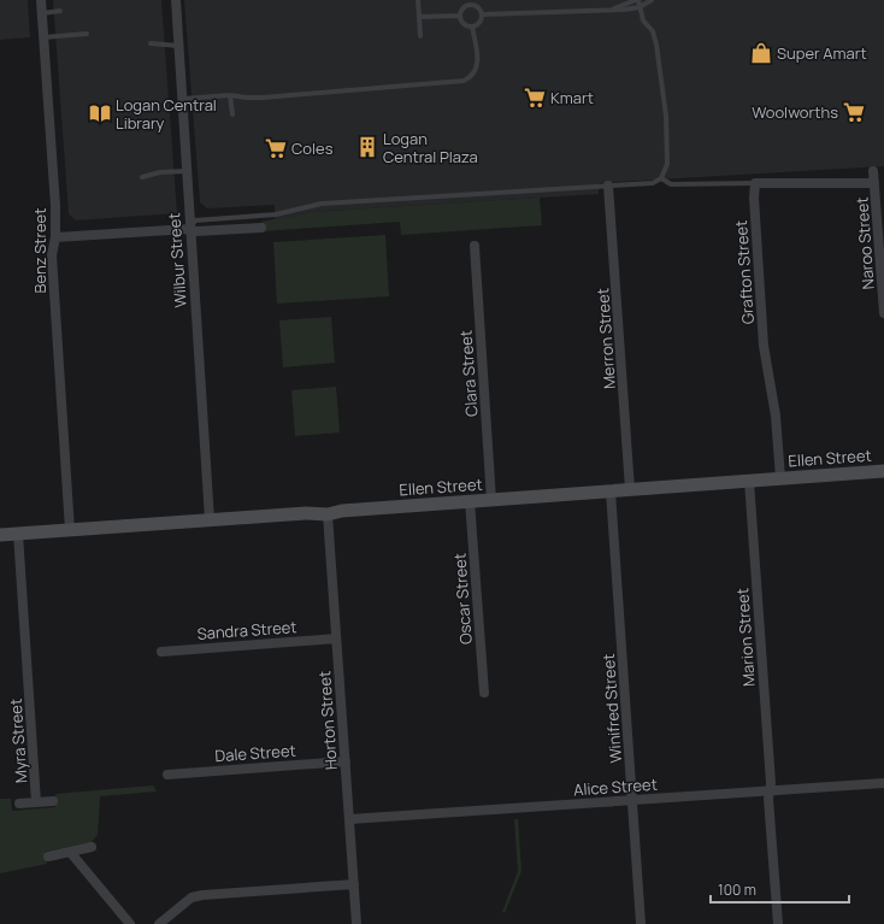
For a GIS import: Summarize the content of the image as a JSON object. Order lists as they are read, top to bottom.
{
  "streets": {
    "street": [
      "Naroo Street",
      "Benz Street",
      "Wilbur Street",
      "Grafton Street",
      "Merron Street",
      "Clara Street",
      "Ellen Street",
      "Oscar Street",
      "Sandra Street",
      "Marion Street",
      "Winifred Street",
      "Horton Street",
      "Myra Street",
      "Dale Street",
      "Alice Street"
    ]
  },
  "crossings": [
    ["Benz Street", "Ellen Street"],
    ["Wilbur Street", "Ellen Street"],
    ["Grafton Street", "Ellen Street"],
    ["Merron Street", "Ellen Street"],
    ["Clara Street", "Ellen Street"],
    ["Ellen Street", "Oscar Street"],
    ["Ellen Street", "Marion Street"],
    ["Ellen Street", "Winifred Street"],
    ["Ellen Street", "Horton Street"],
    ["Ellen Street", "Myra Street"],
    ["Sandra Street", "Horton Street"],
    ["Marion Street", "Alice Street"],
    ["Winifred Street", "Alice Street"],
    ["Horton Street", "Dale Street"],
    ["Horton Street", "Alice Street"]
  ],
  "places": {
    "shop": ["Super Amart"],
    "supermarket": ["Kmart", "Woolworths", "Coles"],
    "library": ["Logan Central Library"],
    "building": ["Logan Central Plaza"]
  },
  "scale_bar": "100 m"
}
